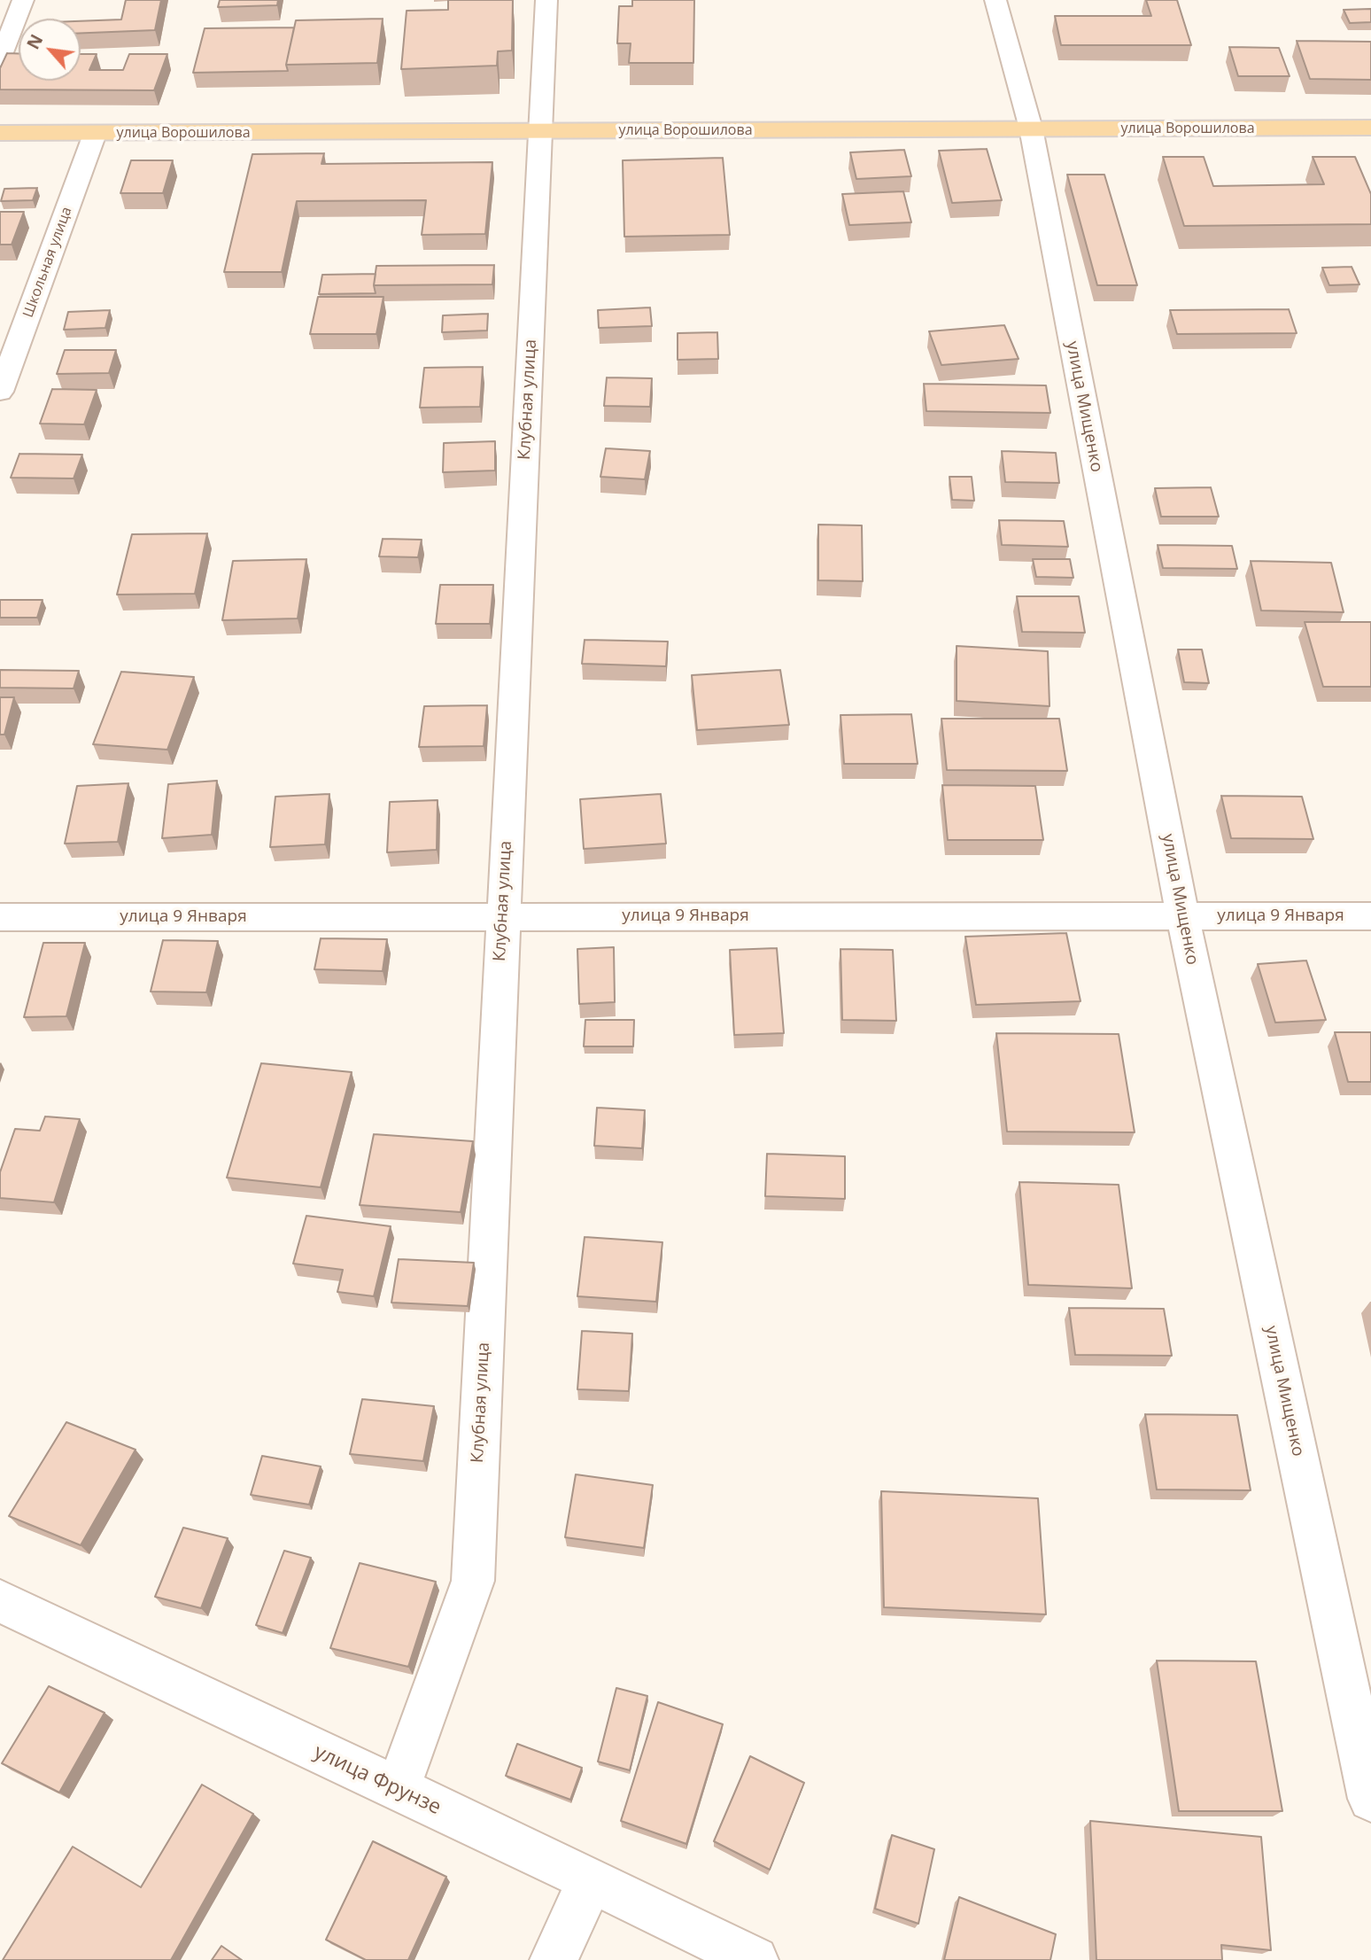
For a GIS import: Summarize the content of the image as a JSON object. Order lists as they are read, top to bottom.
{
  "streets": {
    "main road": ["улица Ворошилова"],
    "street": [
      "Школьная улица",
      "Клубная улица",
      "улица Мищенко",
      "улица 9 Января",
      "улица Фрунзе"
    ]
  },
  "crossings": [
    ["улица Ворошилова", "Школьная улица"],
    ["улица Ворошилова", "Клубная улица"],
    ["улица Ворошилова", "улица Мищенко"],
    ["Клубная улица", "улица 9 Января"],
    ["Клубная улица", "улица Фрунзе"],
    ["улица Мищенко", "улица 9 Января"]
  ],
  "north": "top left"
}
